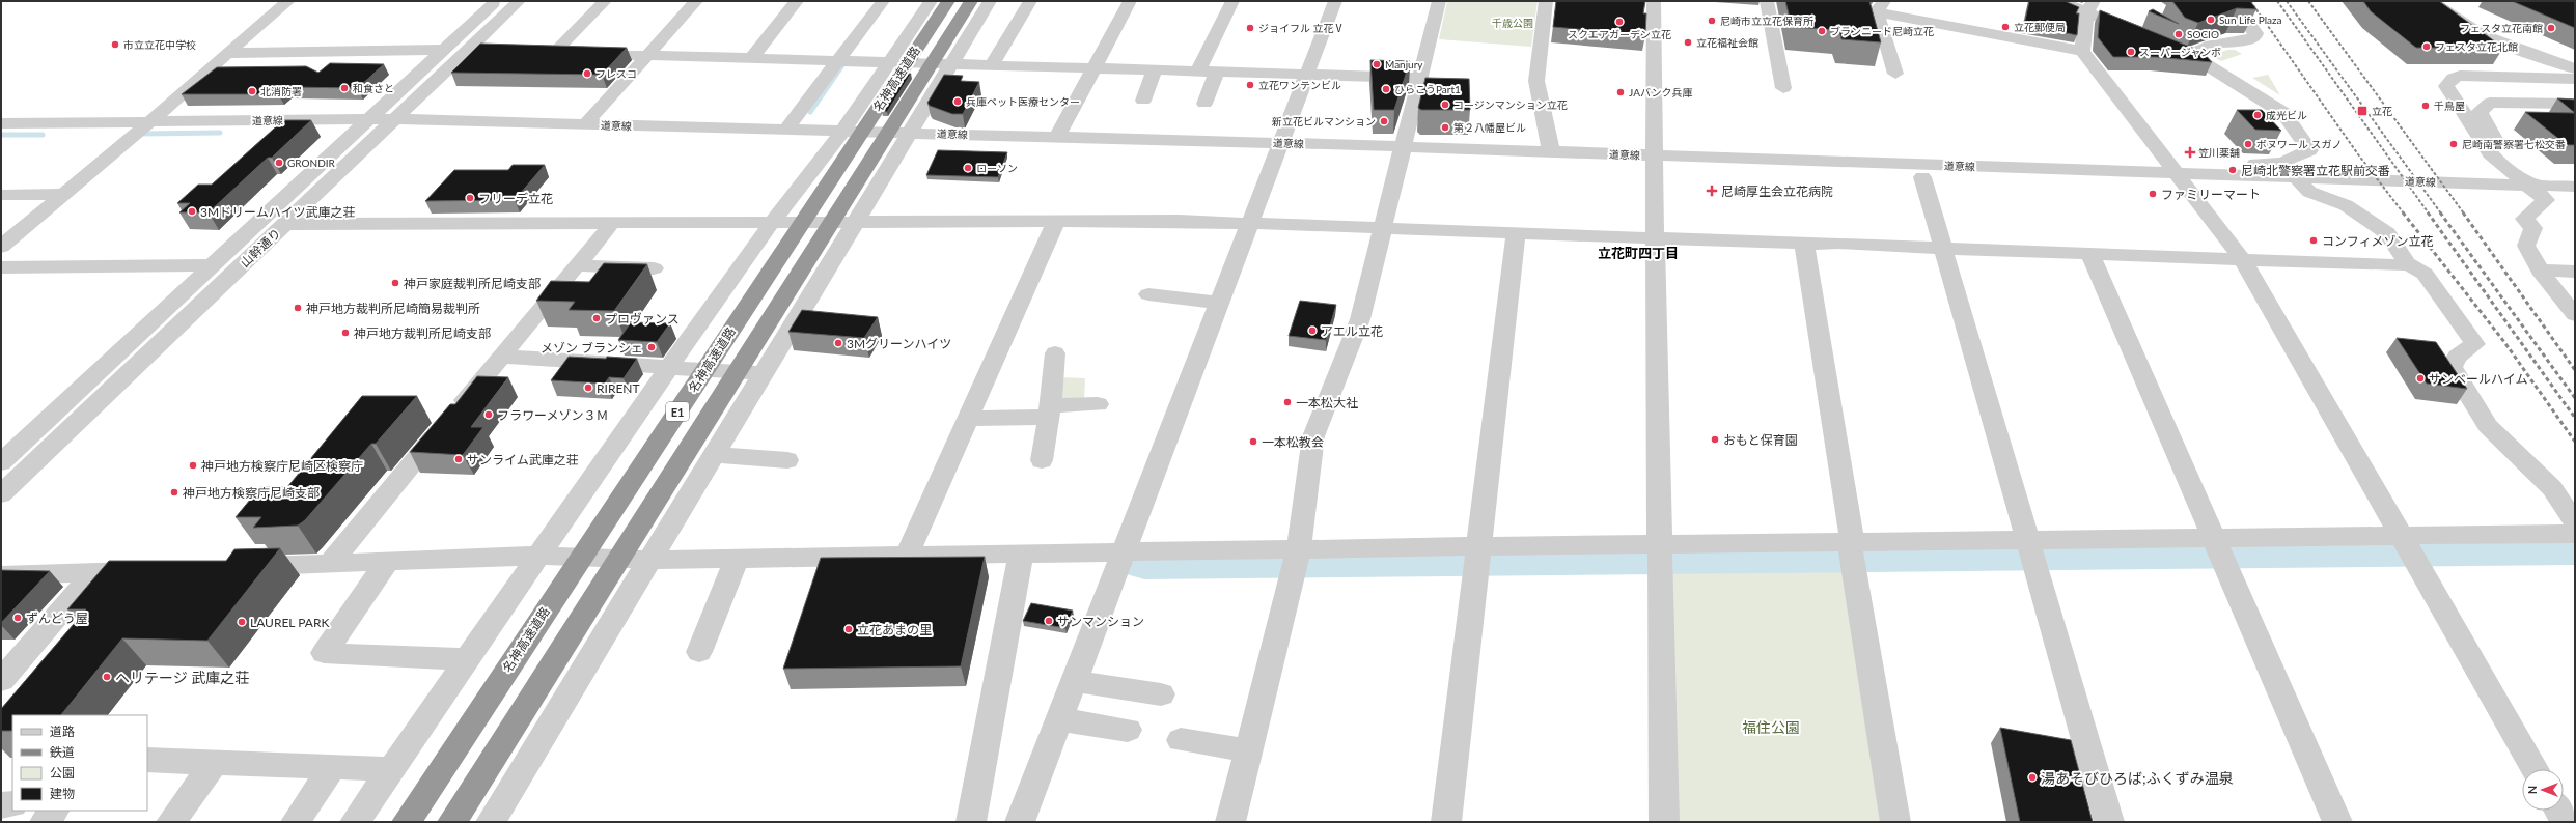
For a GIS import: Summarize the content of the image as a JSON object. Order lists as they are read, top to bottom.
{
  "streets": {
    "highway": ["名神高速道路", "E1"],
    "street": ["道意線", "山幹通り"]
  },
  "crossings": [
    ["道意線", "山幹通り"]
  ],
  "districts": ["立花町四丁目"],
  "parks": ["千歳公園", "福住公園"],
  "places": {
    "other": [
      "Sun Life Plaza",
      "尼崎市立立花保育所",
      "スクエアガーデン立花",
      "立花郵便局",
      "ジョイフル 立花Ⅴ",
      "フェスタ立花南館",
      "ブランニード尼崎立花",
      "SOCIO",
      "立花福祉会館",
      "市立立花中学校",
      "フェスタ立花北館",
      "スーパージャンボ",
      "Manjury",
      "フレスコ",
      "立花ワンテンビル",
      "和食さと",
      "ひらこうPart1",
      "北消防署",
      "JAバンク兵庫",
      "兵庫ペット医療センター",
      "コージンマンション立花",
      "千鳥屋",
      "成光ビル",
      "新立花ビルマンション",
      "第２八幡屋ビル",
      "ボヌワール スガノ",
      "尼崎南警察署七松交番",
      "GRONDIR",
      "ローソン",
      "尼崎北警察署立花駅前交番",
      "ファミリーマート",
      "フリーデ立花",
      "3Mドリームハイツ武庫之荘",
      "コンフィメゾン立花",
      "神戸家庭裁判所尼崎支部",
      "神戸地方裁判所尼崎簡易裁判所",
      "プロヴァンス",
      "アエル立花",
      "神戸地方裁判所尼崎支部",
      "3Mグリーンハイツ",
      "メゾン ブランシェ",
      "サンベールハイム",
      "RIRENT",
      "一本松大社",
      "フラワーメゾン３Ｍ",
      "おもと保育園",
      "一本松教会",
      "サンライム武庫之荘",
      "神戸地方検察庁尼崎区検察庁",
      "神戸地方検察庁尼崎支部",
      "ずんどう屋",
      "サンマンション",
      "LAUREL PARK",
      "立花あまの里",
      "ヘリテージ 武庫之荘",
      "湯あそびひろば;ふくずみ温泉"
    ],
    "transit": ["立花"],
    "health": ["笠川薬舗", "尼崎厚生会立花病院"]
  },
  "legend": [
    "道路",
    "鉄道",
    "公園",
    "建物"
  ],
  "north": "left"
}
